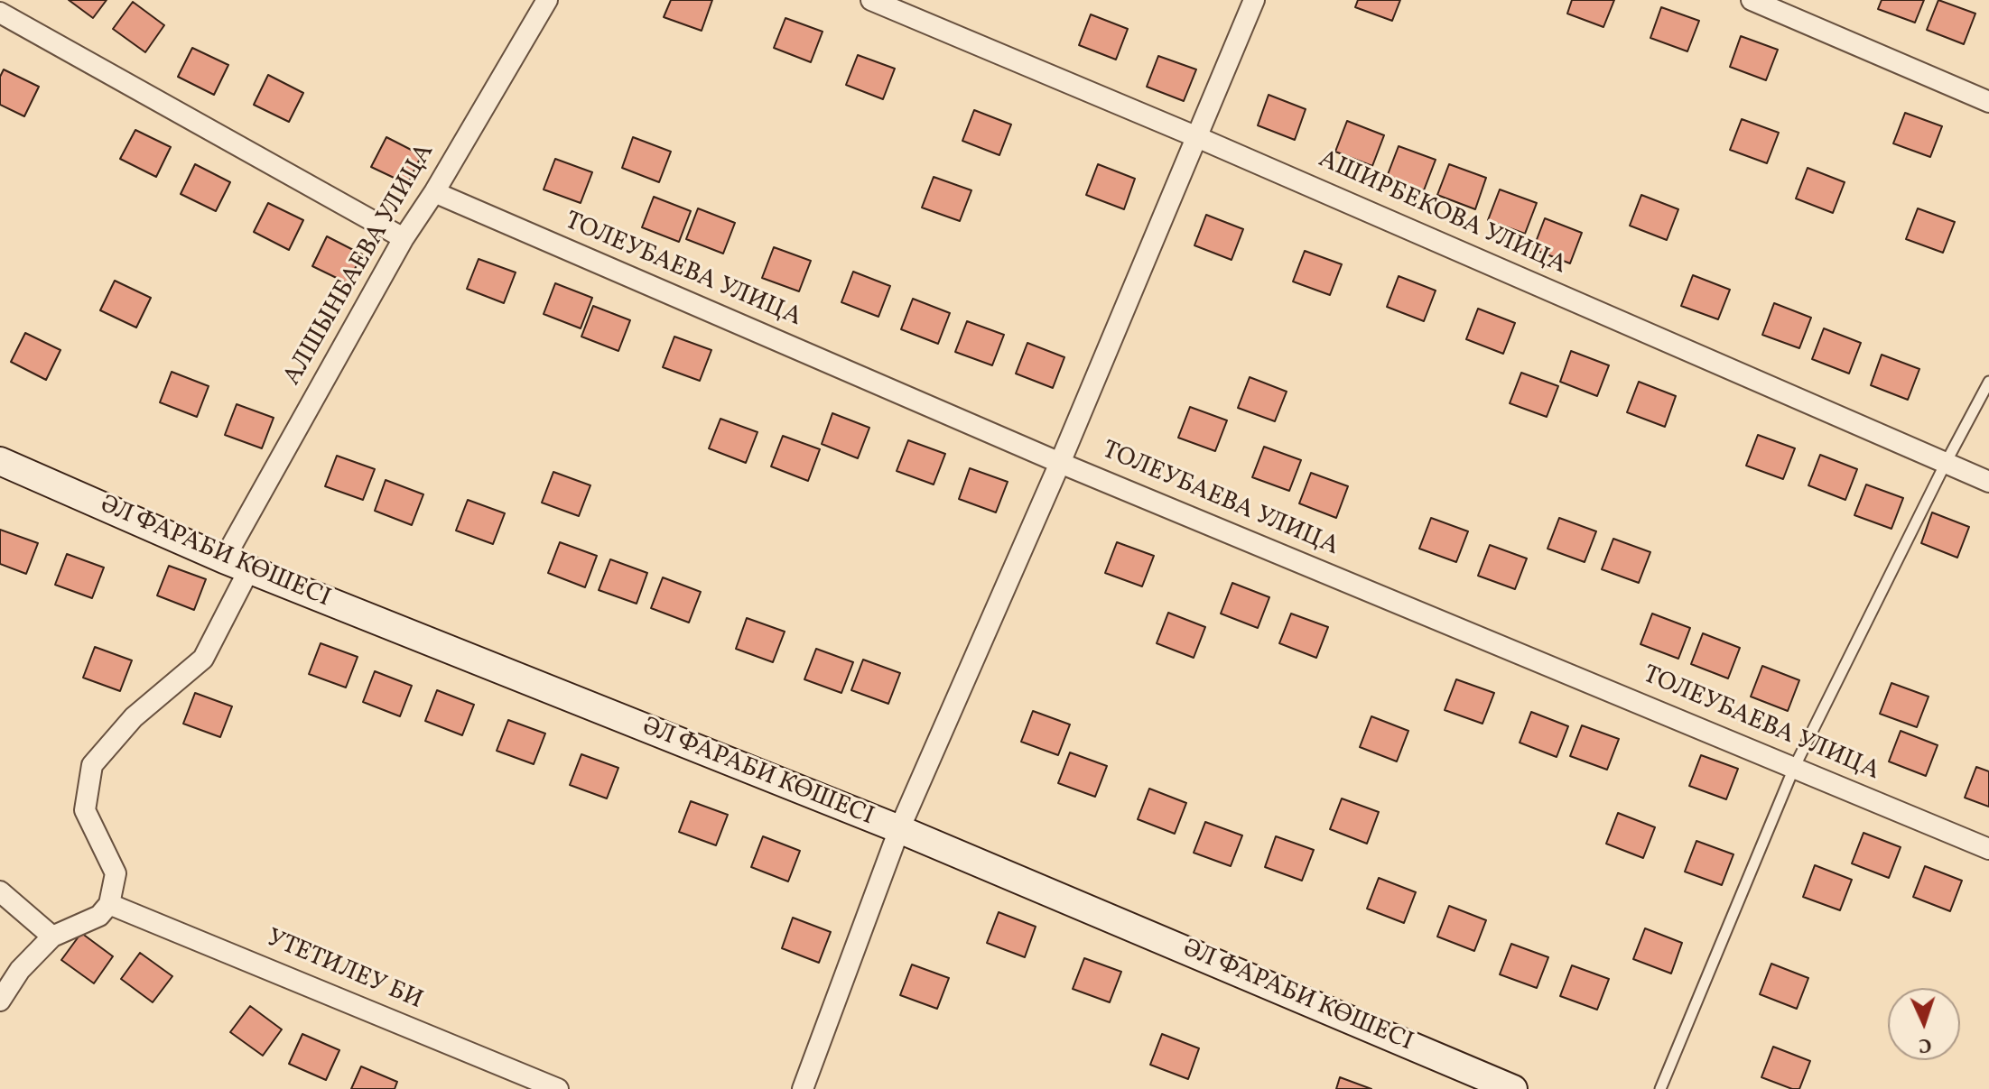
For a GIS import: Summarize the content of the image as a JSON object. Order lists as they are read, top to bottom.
{
  "streets": {
    "street": [
      "АШИРБЕКОВА УЛИЦА",
      "АЛШЫНБАЕВА УЛИЦА",
      "ТОЛЕУБАЕВА УЛИЦА",
      "ӘЛ ФАРАБИ КӨШЕСІ",
      "УТЕТИЛЕУ БИ"
    ]
  },
  "crossings": [
    ["АЛШЫНБАЕВА УЛИЦА", "ТОЛЕУБАЕВА УЛИЦА"],
    ["АЛШЫНБАЕВА УЛИЦА", "ӘЛ ФАРАБИ КӨШЕСІ"]
  ],
  "north": "bottom"
}
